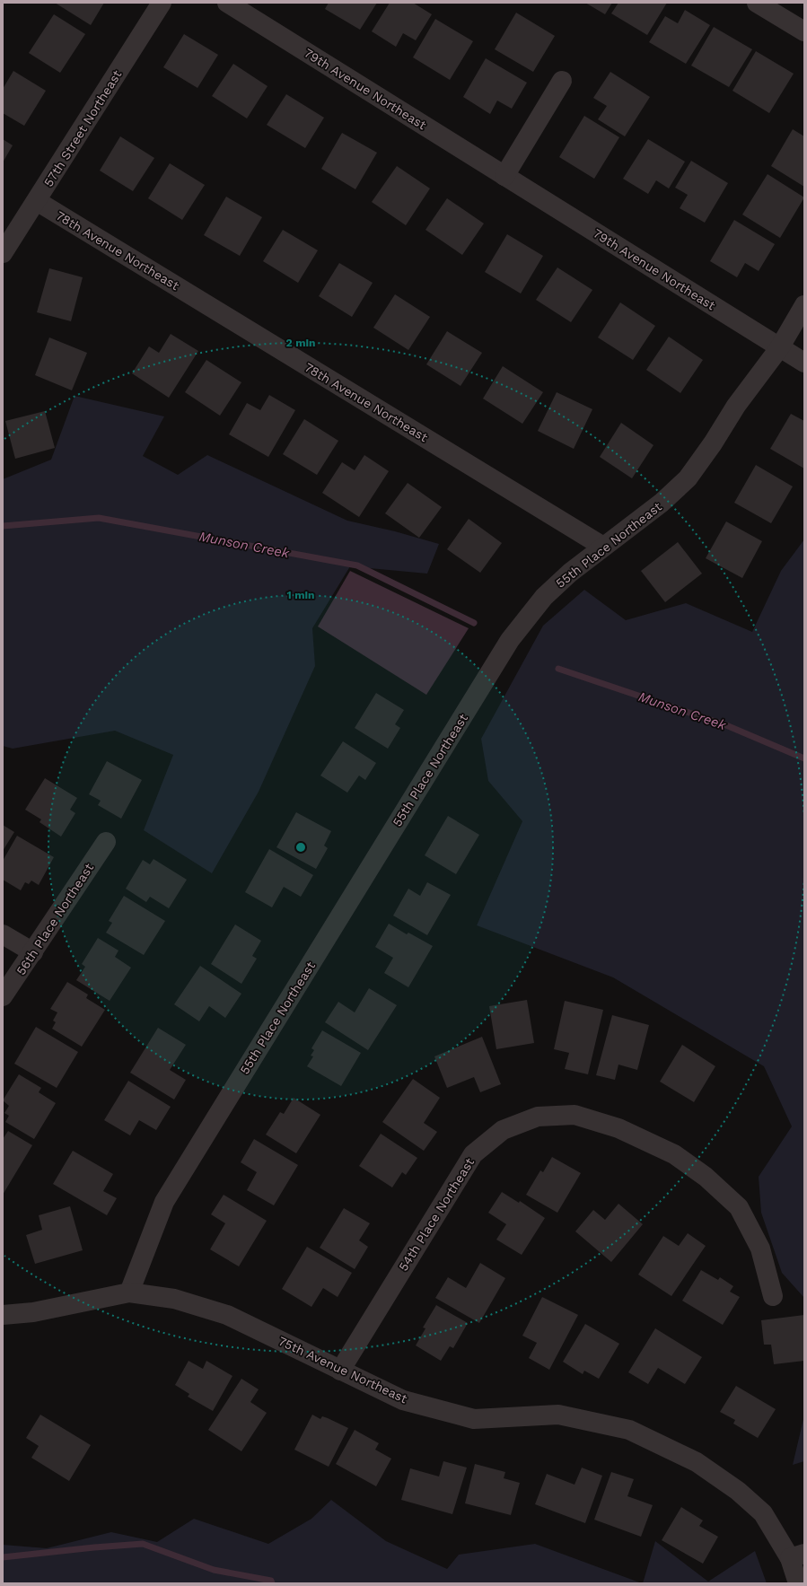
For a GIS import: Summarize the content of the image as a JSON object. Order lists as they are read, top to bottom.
{
  "streets": {
    "street": [
      "79th Avenue Northeast",
      "57th Street Northeast",
      "78th Avenue Northeast",
      "55th Place Northeast",
      "56th Place Northeast",
      "54th Place Northeast",
      "75th Avenue Northeast"
    ]
  },
  "crossings": [
    ["79th Avenue Northeast", "55th Place Northeast"],
    ["57th Street Northeast", "78th Avenue Northeast"],
    ["78th Avenue Northeast", "55th Place Northeast"],
    ["55th Place Northeast", "75th Avenue Northeast"],
    ["54th Place Northeast", "75th Avenue Northeast"]
  ],
  "water": ["Munson Creek"],
  "rings": ["2 min", "1 min"]
}
